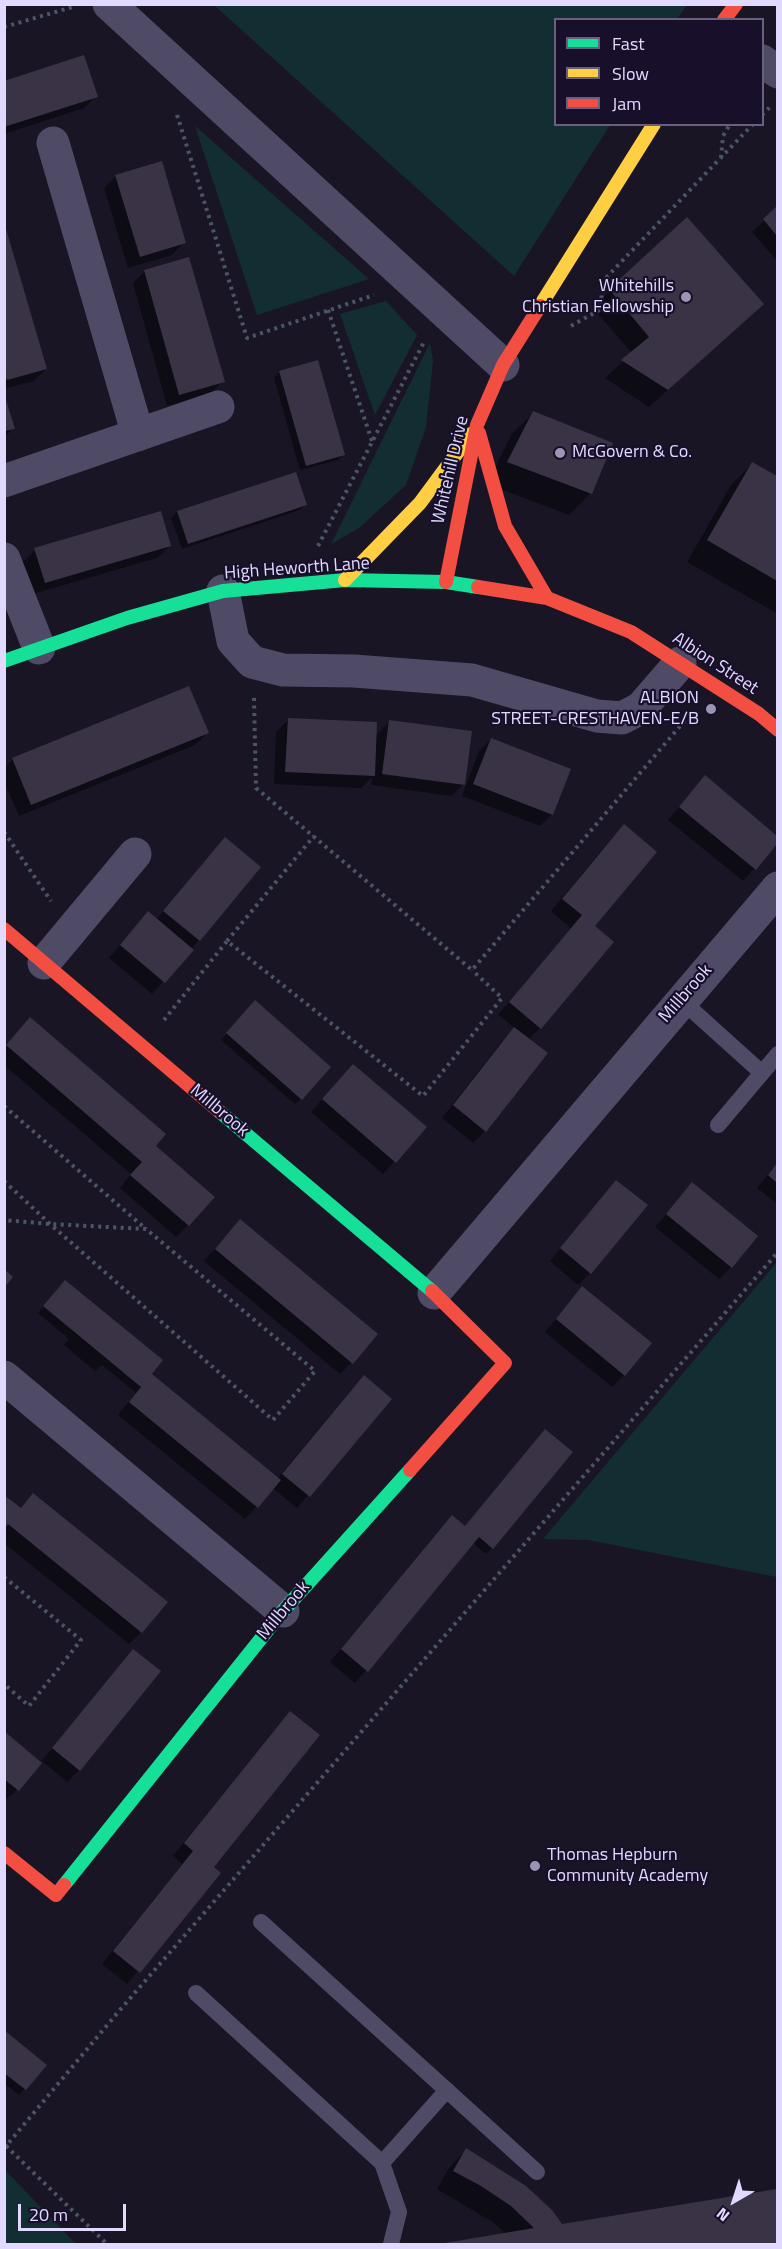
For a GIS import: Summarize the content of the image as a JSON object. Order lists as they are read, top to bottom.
{
  "streets": {
    "street": [
      "Whitehill Drive",
      "High Heworth Lane",
      "Albion Street",
      "Millbrook"
    ]
  },
  "crossings": [
    ["Whitehill Drive", "High Heworth Lane"],
    ["High Heworth Lane", "Albion Street"]
  ],
  "places": [
    "Whitehills Christian Fellowship",
    "McGovern & Co.",
    "ALBION STREET-CRESTHAVEN-E/B",
    "Thomas Hepburn Community Academy"
  ],
  "legend": ["Fast", "Slow", "Jam"],
  "scale_bar": "20 m",
  "north": "bottom left"
}
